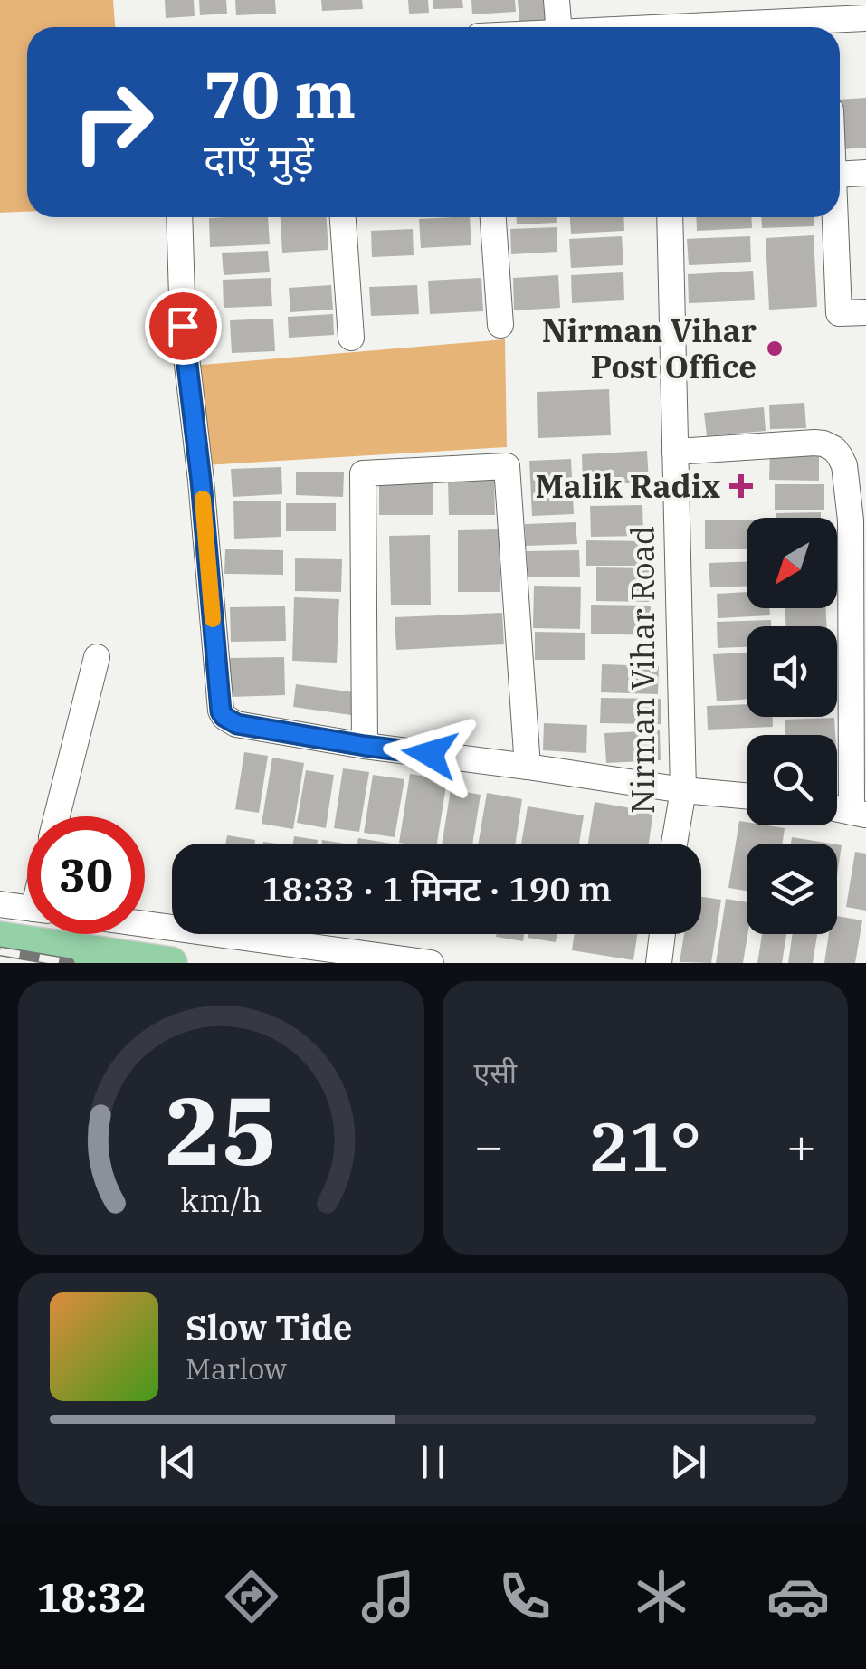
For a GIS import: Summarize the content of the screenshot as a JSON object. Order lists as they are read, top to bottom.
{
  "streets": {
    "street": ["Nirman Vihar Road"]
  },
  "places": {
    "other": ["Nirman Vihar Post Office"],
    "health": ["Malik Radix"]
  },
  "north": "bottom left",
  "page": {
    "turn": ["70 m", "दाएँ मुड़ें"],
    "limit": "30",
    "trip": "18:33 · 1 मिनट · 190 m",
    "tile": "एसी",
    "heat": ["−", "21°", "+"],
    "song": ["Slow Tide", "Marlow"],
    "tabs": "18:32",
    "gauge": ["25", "km/h"]
  }
}
